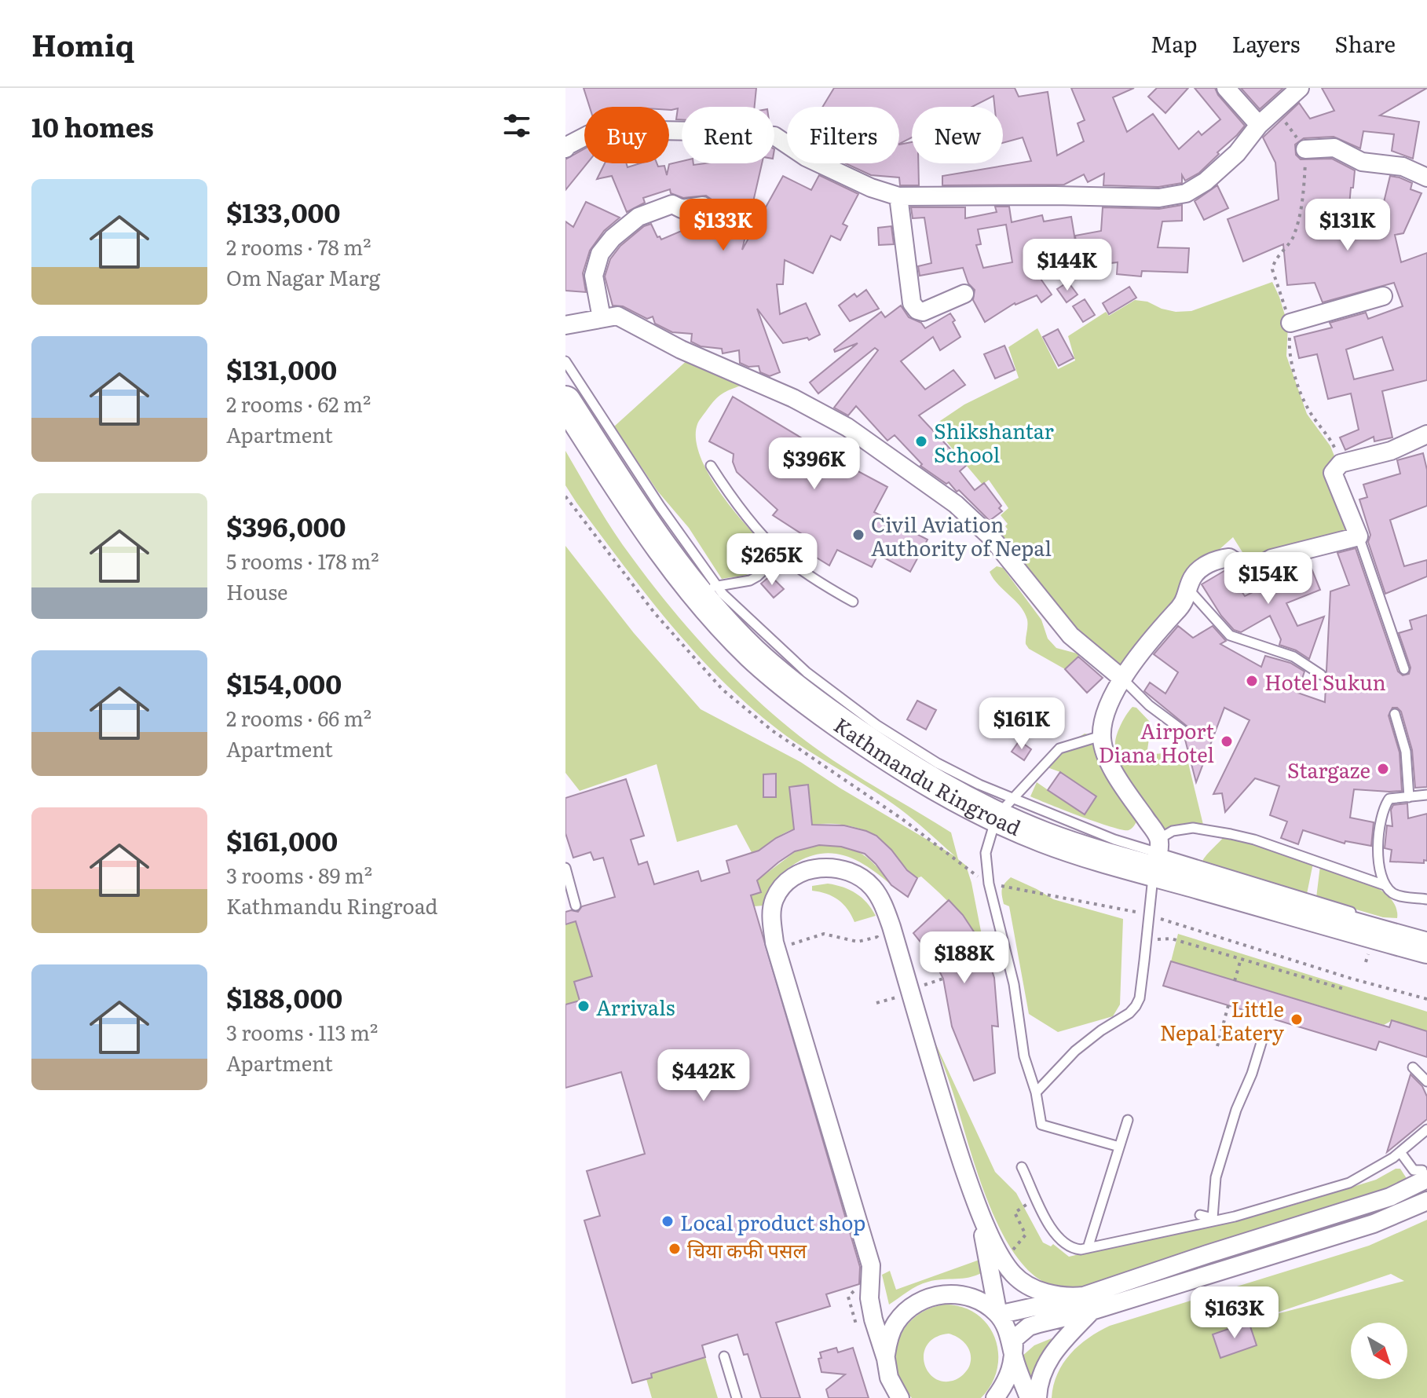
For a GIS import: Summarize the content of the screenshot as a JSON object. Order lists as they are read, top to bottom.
{
  "streets": {
    "highway": ["Kathmandu Ringroad"]
  },
  "places": [
    "Shikshantar School",
    "Civil Aviation Authority of Nepal",
    "Hotel Sukun",
    "Airport Diana Hotel",
    "Stargaze",
    "Arrivals",
    "Little Nepal Eatery",
    "Local product shop",
    "चिया कफी पसल"
  ],
  "north": "bottom right",
  "page": {
    "header": "Homiq",
    "nav": ["Map", "Layers", "Share"],
    "heading": "10 homes",
    "chip": [
      "Buy",
      "Rent",
      "Filters",
      "New"
    ],
    "list": [
      {
        "name": "$133,000",
        "note": "2 rooms · 78 m² · Om Nagar Marg"
      },
      {
        "name": "$131,000",
        "note": "2 rooms · 62 m² · Apartment"
      },
      {
        "name": "$396,000",
        "note": "5 rooms · 178 m² · House"
      },
      {
        "name": "$154,000",
        "note": "2 rooms · 66 m² · Apartment"
      },
      {
        "name": "$161,000",
        "note": "3 rooms · 89 m² · Kathmandu Ringroad"
      },
      {
        "name": "$188,000",
        "note": "3 rooms · 113 m² · Apartment"
      }
    ],
    "price": [
      "$133K",
      "$131K",
      "$144K",
      "$396K",
      "$265K",
      "$154K",
      "$161K",
      "$188K",
      "$442K",
      "$163K"
    ]
  }
}
